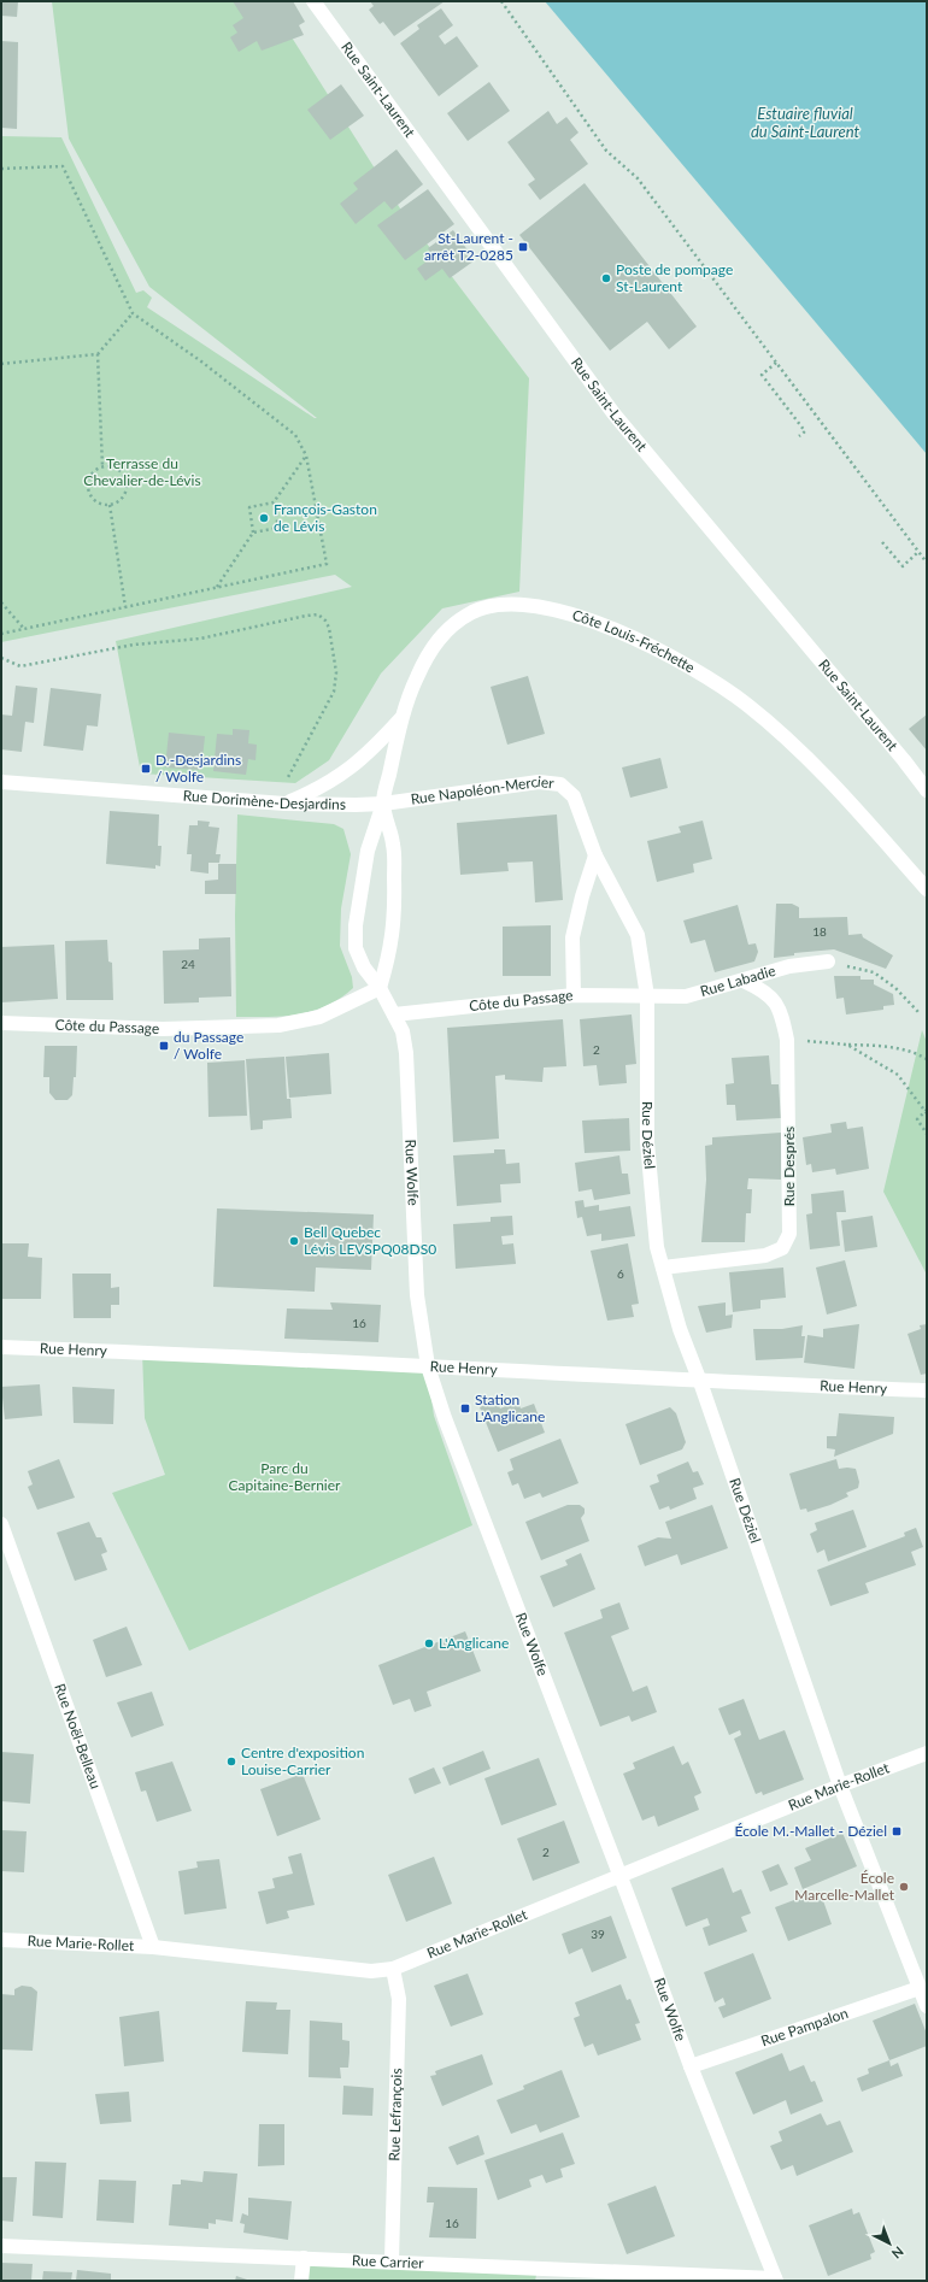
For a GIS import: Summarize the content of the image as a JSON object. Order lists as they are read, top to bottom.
{
  "streets": {
    "street": [
      "Rue Saint-Laurent",
      "Côte Louis-Fréchette",
      "Rue Napoléon-Mercier",
      "Rue Dorimène-Desjardins",
      "Rue Labadie",
      "Côte du Passage",
      "Rue Déziel",
      "Rue Després",
      "Rue Wolfe",
      "Rue Henry",
      "Rue Noël-Belleau",
      "Rue Marie-Rollet",
      "Rue Pampalon",
      "Rue Lefrançois",
      "Rue Carrier"
    ]
  },
  "crossings": [
    ["Côte Louis-Fréchette", "Rue Napoléon-Mercier"],
    ["Côte Louis-Fréchette", "Rue Dorimène-Desjardins"],
    ["Côte Louis-Fréchette", "Côte du Passage"],
    ["Côte Louis-Fréchette", "Rue Wolfe"],
    ["Rue Napoléon-Mercier", "Rue Dorimène-Desjardins"],
    ["Rue Napoléon-Mercier", "Rue Labadie"],
    ["Rue Napoléon-Mercier", "Côte du Passage"],
    ["Rue Napoléon-Mercier", "Rue Déziel"],
    ["Rue Labadie", "Côte du Passage"],
    ["Rue Labadie", "Rue Déziel"],
    ["Rue Labadie", "Rue Després"],
    ["Côte du Passage", "Rue Déziel"],
    ["Côte du Passage", "Rue Wolfe"],
    ["Rue Déziel", "Rue Després"],
    ["Rue Déziel", "Rue Henry"],
    ["Rue Déziel", "Rue Marie-Rollet"],
    ["Rue Déziel", "Rue Pampalon"],
    ["Rue Wolfe", "Rue Henry"],
    ["Rue Wolfe", "Rue Marie-Rollet"],
    ["Rue Wolfe", "Rue Pampalon"],
    ["Rue Wolfe", "Rue Carrier"],
    ["Rue Noël-Belleau", "Rue Marie-Rollet"],
    ["Rue Marie-Rollet", "Rue Lefrançois"],
    ["Rue Lefrançois", "Rue Carrier"]
  ],
  "water": ["Estuaire fluvial du Saint-Laurent"],
  "parks": ["Terrasse du Chevalier-de-Lévis", "Parc du Capitaine-Bernier"],
  "places": {
    "transit": [
      "St-Laurent - arrêt T2-0285",
      "D.-Desjardins / Wolfe",
      "du Passage / Wolfe",
      "Station L'Anglicane",
      "École M.-Mallet - Déziel"
    ],
    "other": [
      "Poste de pompage St-Laurent",
      "François-Gaston de Lévis",
      "Bell Quebec Lévis LEVSPQ08DS0",
      "L'Anglicane",
      "Centre d'exposition Louise-Carrier",
      "École Marcelle-Mallet"
    ]
  },
  "house_numbers": [
    "18",
    "24",
    "2",
    "6",
    "16",
    "2",
    "39",
    "16"
  ],
  "north": "bottom right"
}
